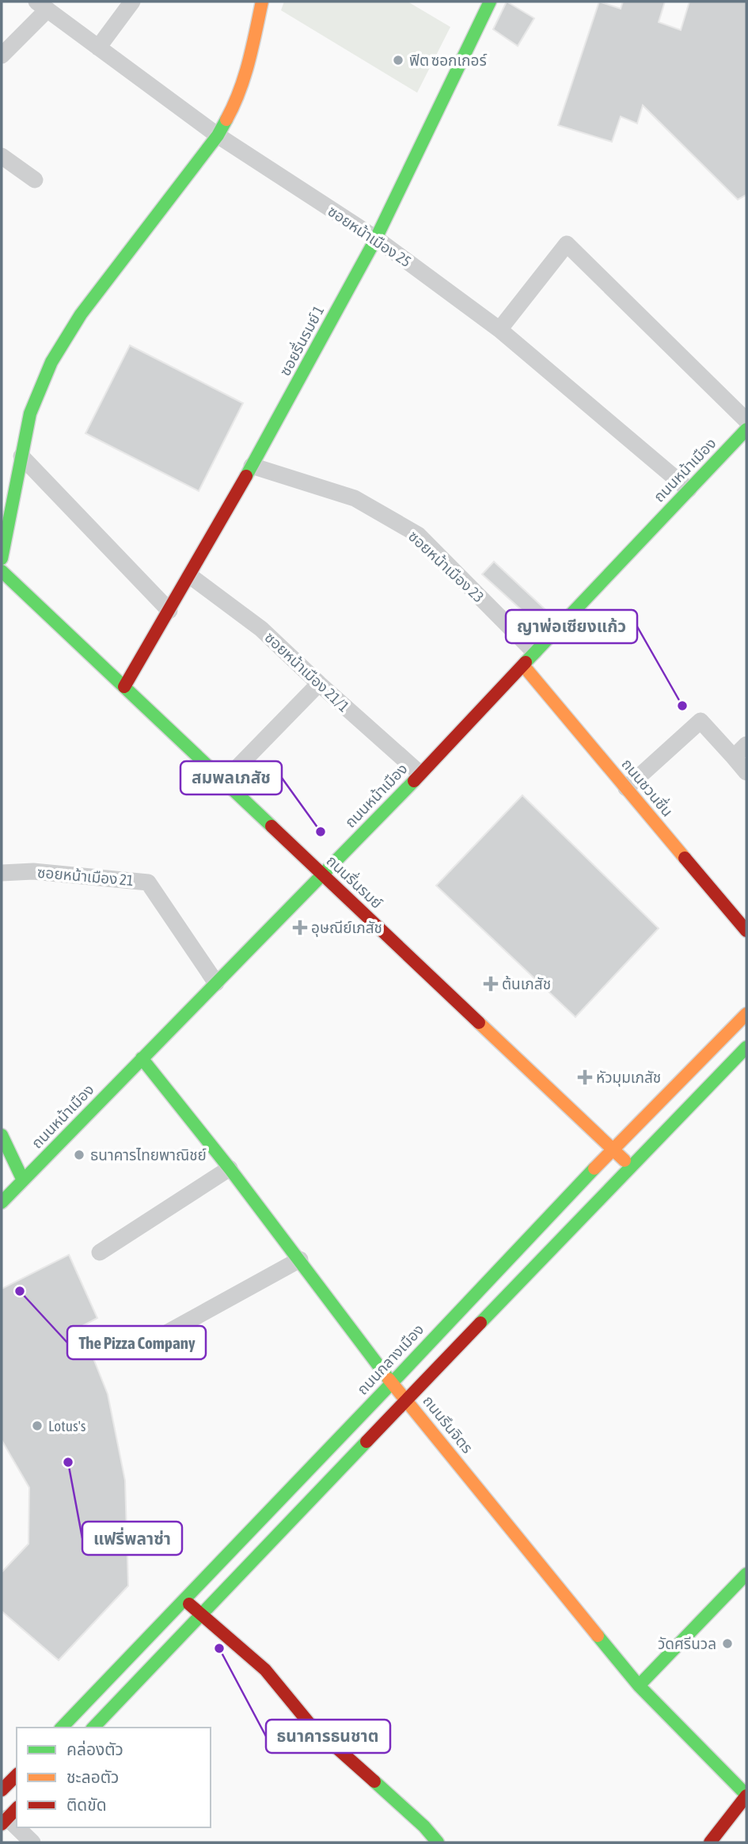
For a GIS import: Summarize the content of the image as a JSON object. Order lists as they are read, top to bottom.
{
  "streets": {
    "street": [
      "ซอยหน้าเมือง 25",
      "ซอยรื่นรมย์ 1",
      "ถนนหน้าเมือง",
      "ซอยหน้าเมือง 23",
      "ซอยหน้าเมือง 21/1",
      "ถนนชวนชื่น",
      "ซอยหน้าเมือง 21",
      "ถนนรื่นรมย์",
      "ถนนกลางเมือง",
      "ถนนรึนจิตร"
    ]
  },
  "crossings": [
    ["ซอยหน้าเมือง 25", "ซอยรื่นรมย์ 1"],
    ["ซอยหน้าเมือง 25", "ถนนหน้าเมือง"],
    ["ซอยรื่นรมย์ 1", "ซอยหน้าเมือง 23"],
    ["ซอยรื่นรมย์ 1", "ซอยหน้าเมือง 21/1"],
    ["ซอยรื่นรมย์ 1", "ถนนรื่นรมย์"],
    ["ถนนหน้าเมือง", "ซอยหน้าเมือง 23"],
    ["ถนนหน้าเมือง", "ซอยหน้าเมือง 21/1"],
    ["ถนนหน้าเมือง", "ถนนชวนชื่น"],
    ["ถนนหน้าเมือง", "ซอยหน้าเมือง 21"],
    ["ถนนหน้าเมือง", "ถนนรื่นรมย์"],
    ["ถนนหน้าเมือง", "ถนนรึนจิตร"],
    ["ซอยหน้าเมือง 23", "ถนนชวนชื่น"],
    ["ถนนรื่นรมย์", "ถนนกลางเมือง"],
    ["ถนนกลางเมือง", "ถนนรึนจิตร"]
  ],
  "places": {
    "other": [
      "ฟิต ซอกเกอร์",
      "ญาพ่อเซียงแก้ว",
      "สมพลเภสัช",
      "ธนาคารไทยพาณิชย์",
      "The Pizza Company",
      "Lotus's",
      "แฟรี่พลาซ่า",
      "วัดศรีนวล",
      "ธนาคารธนชาต"
    ],
    "health": ["อุษณีย์เภสัช", "ต้นเภสัช", "หัวมุมเภสัช"]
  },
  "legend": ["คล่องตัว", "ชะลอตัว", "ติดขัด"]
}
